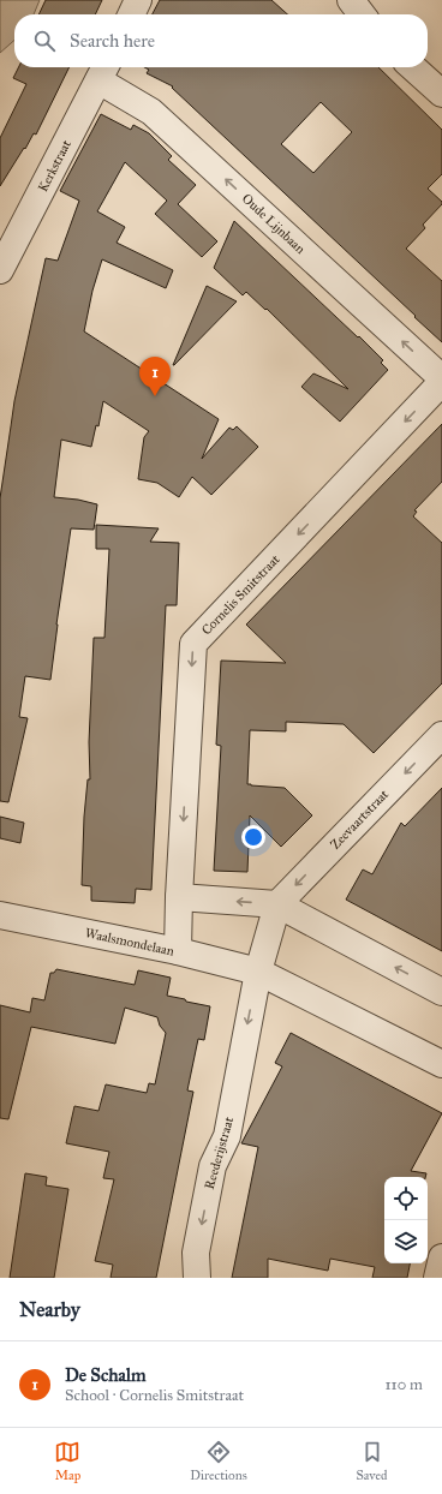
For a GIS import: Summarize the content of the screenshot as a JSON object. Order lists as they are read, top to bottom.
{
  "streets": {
    "street": [
      "Kerkstraat",
      "Oude Lijnbaan",
      "Cornelis Smitstraat",
      "Zeevaartstraat",
      "Waalsmondelaan",
      "Reederijstraat"
    ]
  },
  "crossings": [
    ["Kerkstraat", "Oude Lijnbaan"],
    ["Cornelis Smitstraat", "Waalsmondelaan"],
    ["Waalsmondelaan", "Reederijstraat"]
  ],
  "one_way": [
    "Oude Lijnbaan",
    "Cornelis Smitstraat",
    "Zeevaartstraat",
    "Reederijstraat"
  ],
  "page": {
    "search": "Search here",
    "pins": "1",
    "heading": "Nearby",
    "list": [
      {
        "mark": "1",
        "name": "De Schalm",
        "note": "School · Cornelis Smitstraat",
        "value": "110 m"
      }
    ],
    "nav": ["Map", "Directions", "Saved"]
  }
}
